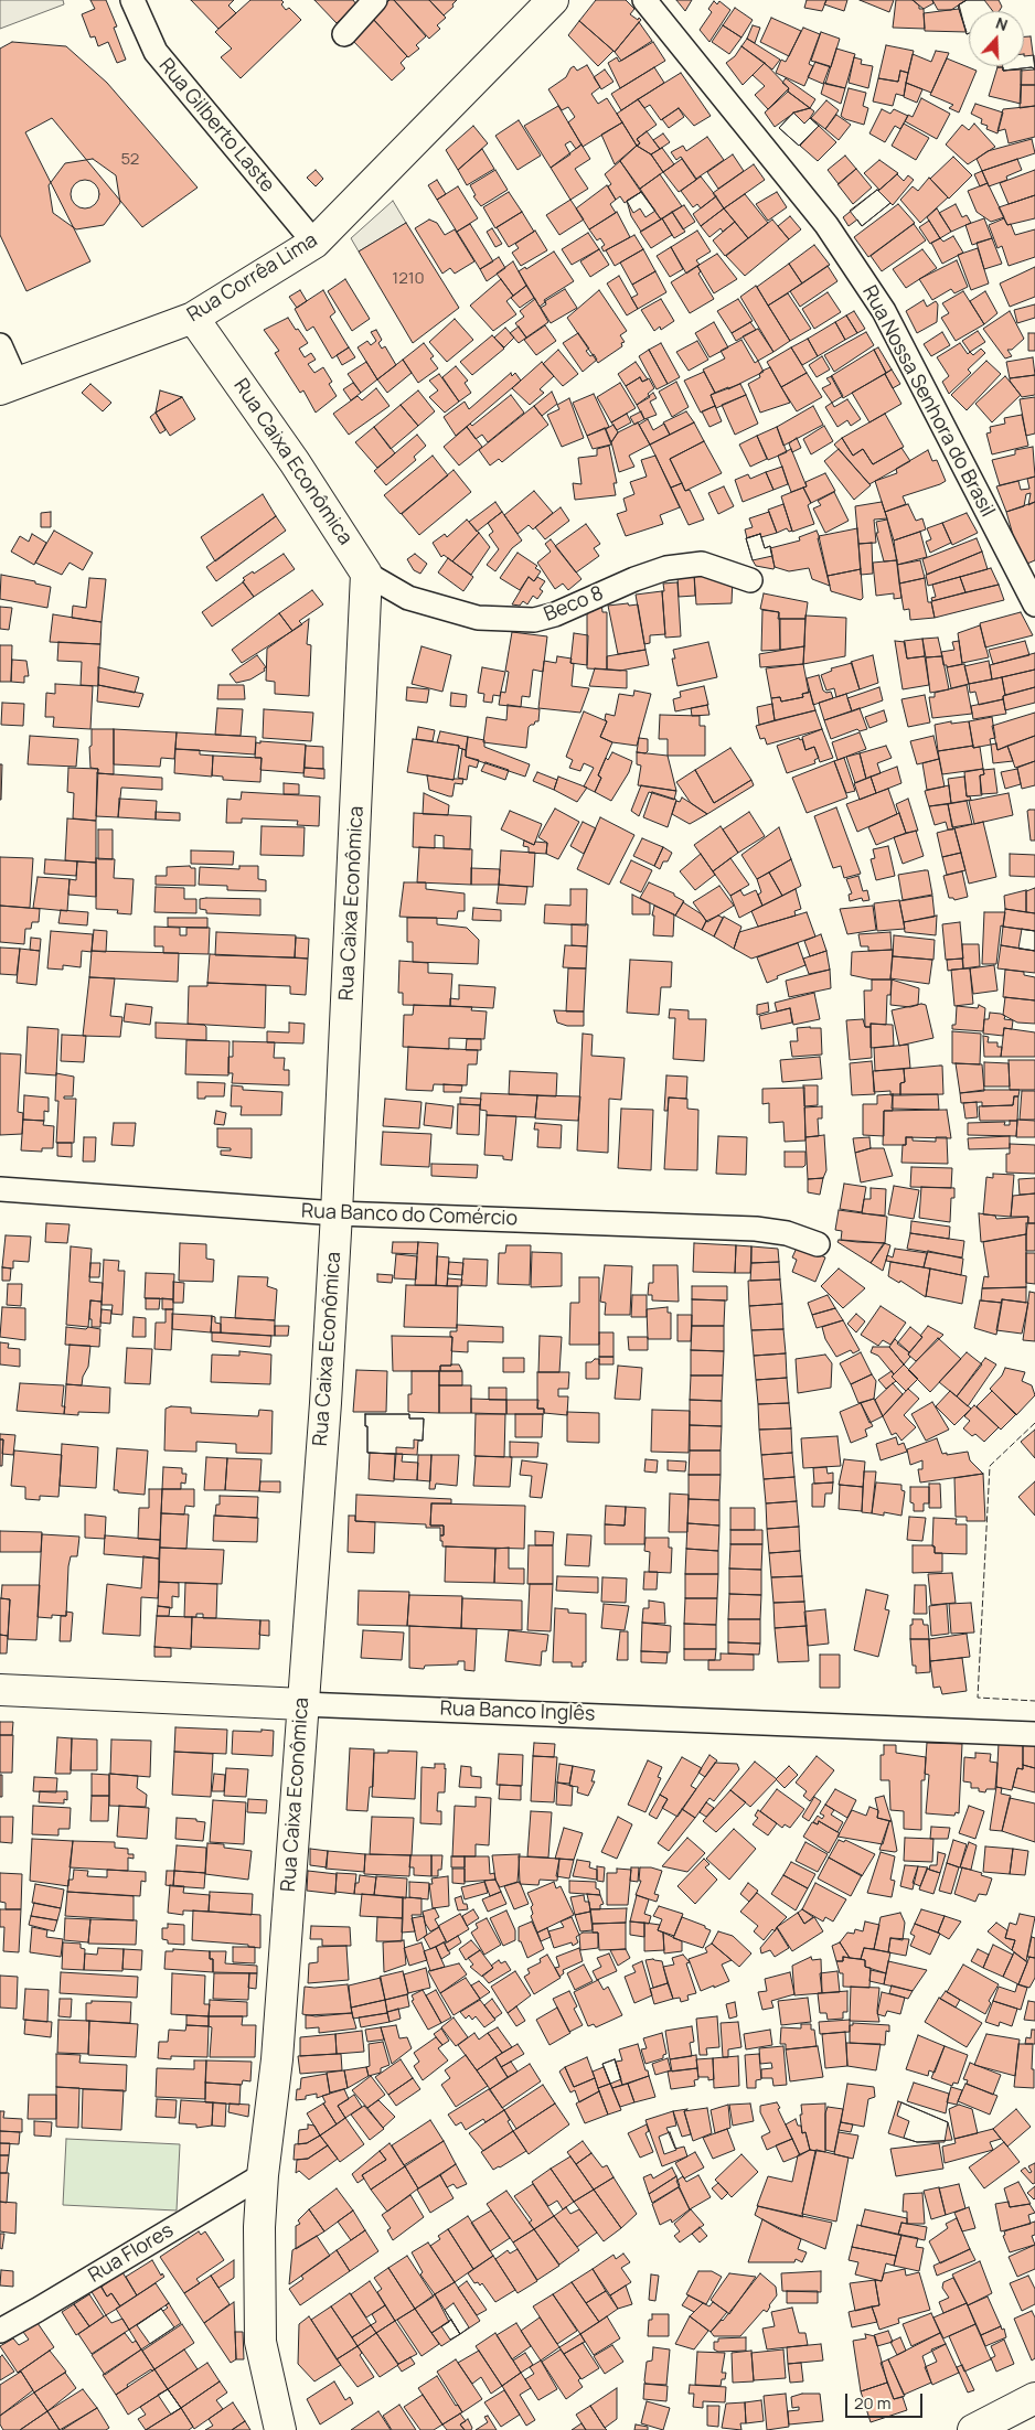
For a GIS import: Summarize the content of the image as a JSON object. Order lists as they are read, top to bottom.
{
  "streets": {
    "street": [
      "Rua Gilberto Laste",
      "Rua Corrêa Lima",
      "Rua Nossa Senhora do Brasil",
      "Rua Caixa Econômica",
      "Beco 8",
      "Rua Banco do Comércio",
      "Rua Banco Inglês",
      "Rua Flores"
    ]
  },
  "crossings": [
    ["Rua Gilberto Laste", "Rua Corrêa Lima"],
    ["Rua Corrêa Lima", "Rua Caixa Econômica"],
    ["Rua Caixa Econômica", "Beco 8"],
    ["Rua Caixa Econômica", "Rua Banco do Comércio"],
    ["Rua Caixa Econômica", "Rua Banco Inglês"],
    ["Rua Caixa Econômica", "Rua Flores"]
  ],
  "house_numbers": ["52", "1210"],
  "scale_bar": "20 m",
  "north": "top"
}
